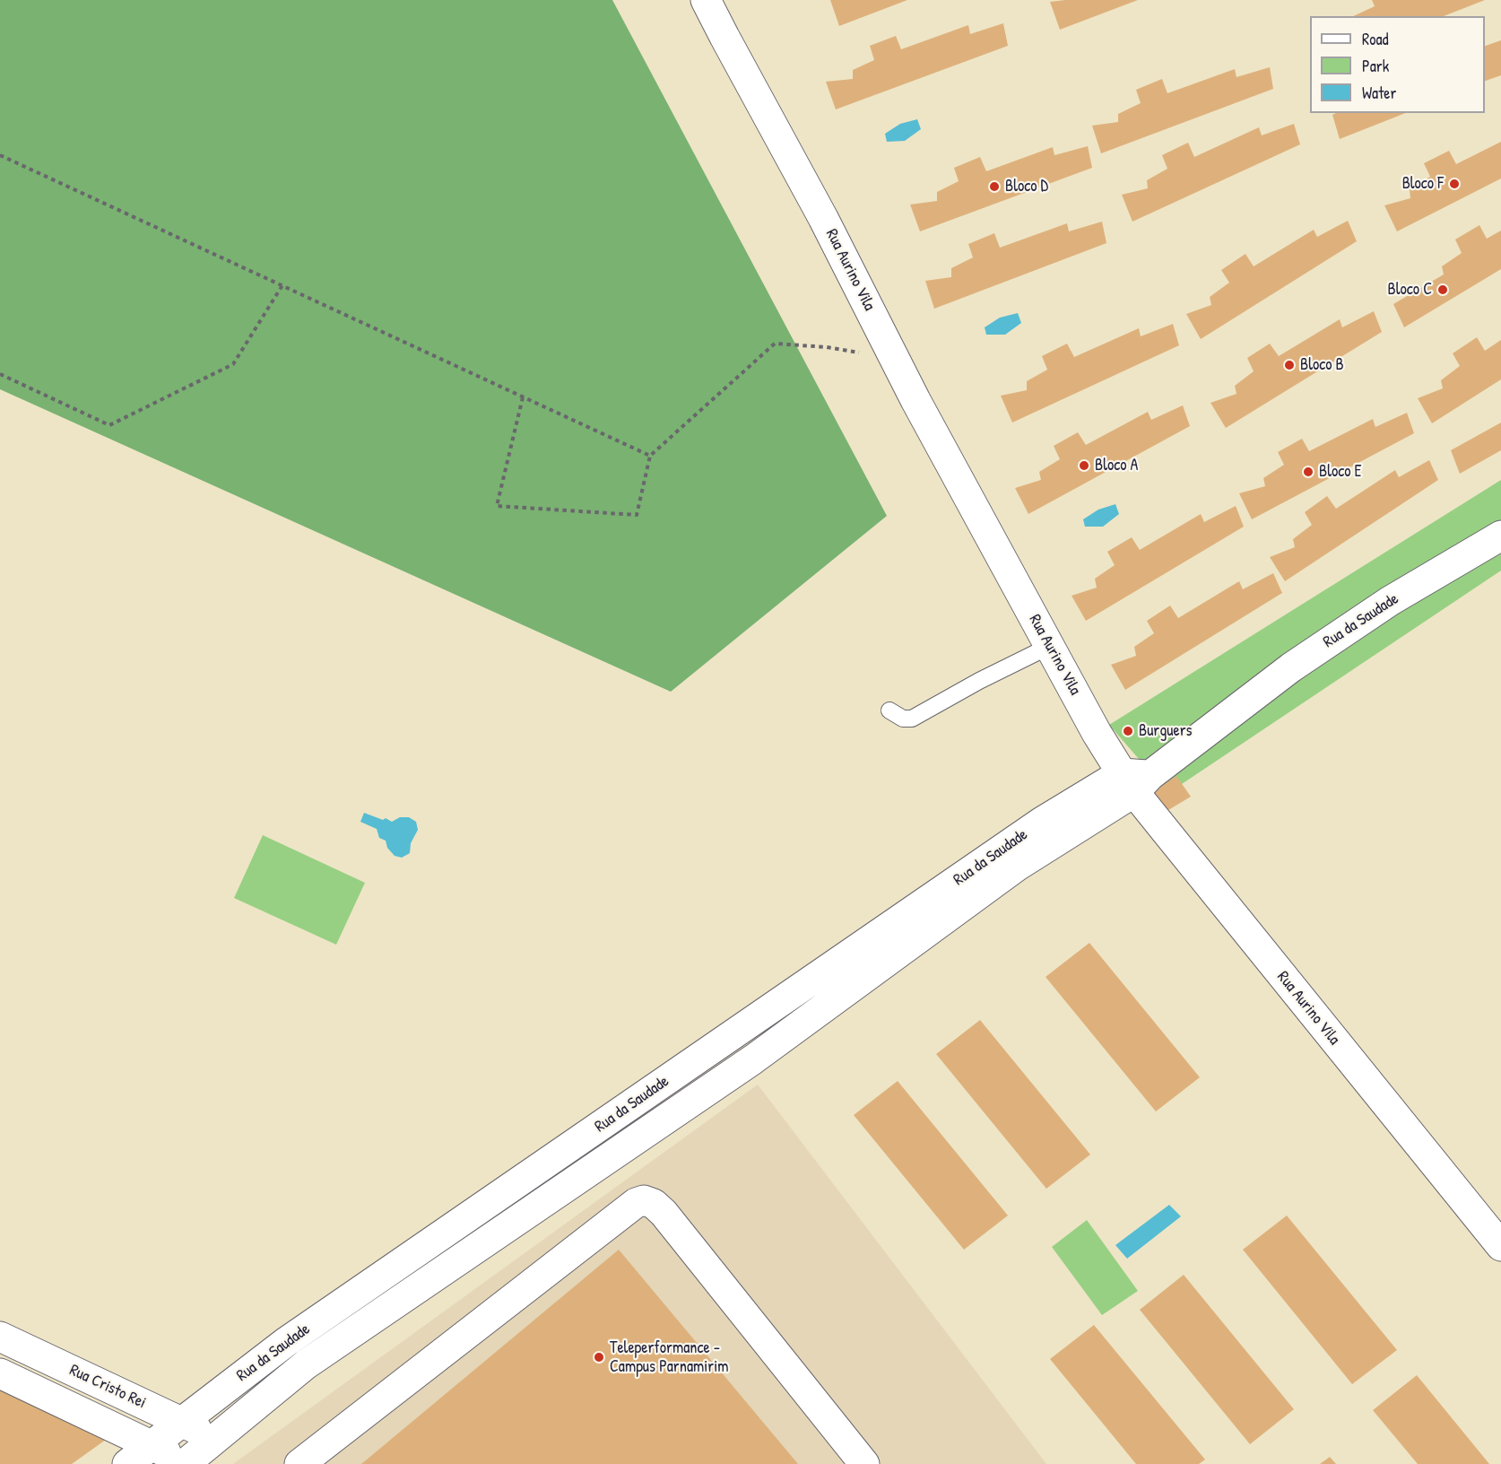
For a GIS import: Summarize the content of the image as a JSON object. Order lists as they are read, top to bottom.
{
  "streets": {
    "street": ["Rua Aurino Vila", "Rua da Saudade", "Rua Cristo Rei"]
  },
  "crossings": [
    ["Rua Aurino Vila", "Rua da Saudade"],
    ["Rua da Saudade", "Rua Cristo Rei"]
  ],
  "places": [
    "Bloco F",
    "Bloco D",
    "Bloco C",
    "Bloco B",
    "Bloco A",
    "Bloco E",
    "Burguers",
    "Teleperformance - Campus Parnamirim"
  ],
  "legend": ["Road", "Park", "Water"]
}
